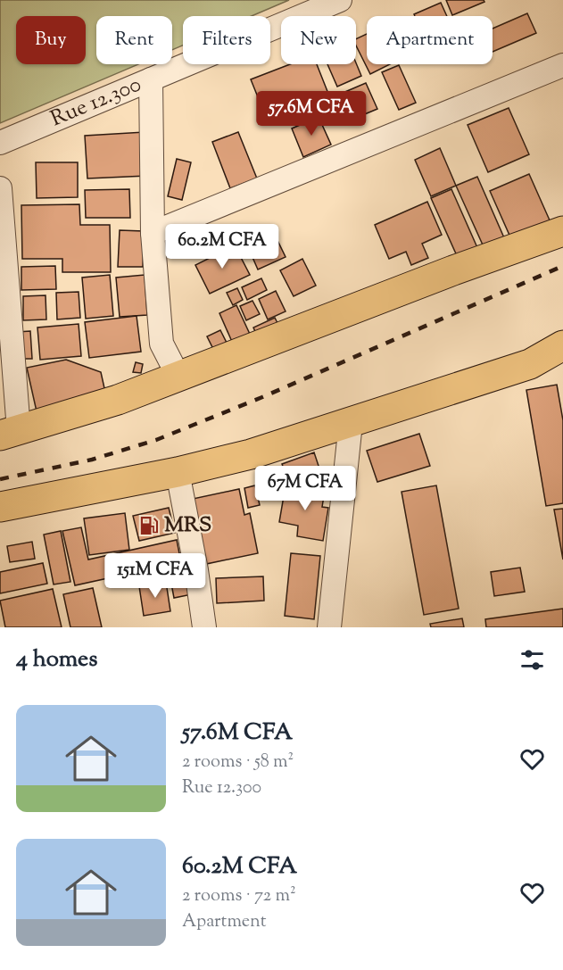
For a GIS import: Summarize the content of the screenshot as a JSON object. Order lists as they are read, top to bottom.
{
  "streets": {
    "street": ["Rue 12.300"]
  },
  "places": {
    "fuel station": ["MRS"]
  },
  "page": {
    "chip": [
      "Buy",
      "Rent",
      "Filters",
      "New",
      "Apartment"
    ],
    "price": [
      "57.6M CFA",
      "60.2M CFA",
      "67M CFA",
      "151M CFA"
    ],
    "heading": "4 homes",
    "list": [
      {
        "name": "57.6M CFA",
        "note": "2 rooms · 58 m² · Rue 12.300"
      },
      {
        "name": "60.2M CFA",
        "note": "2 rooms · 72 m² · Apartment"
      }
    ]
  }
}
